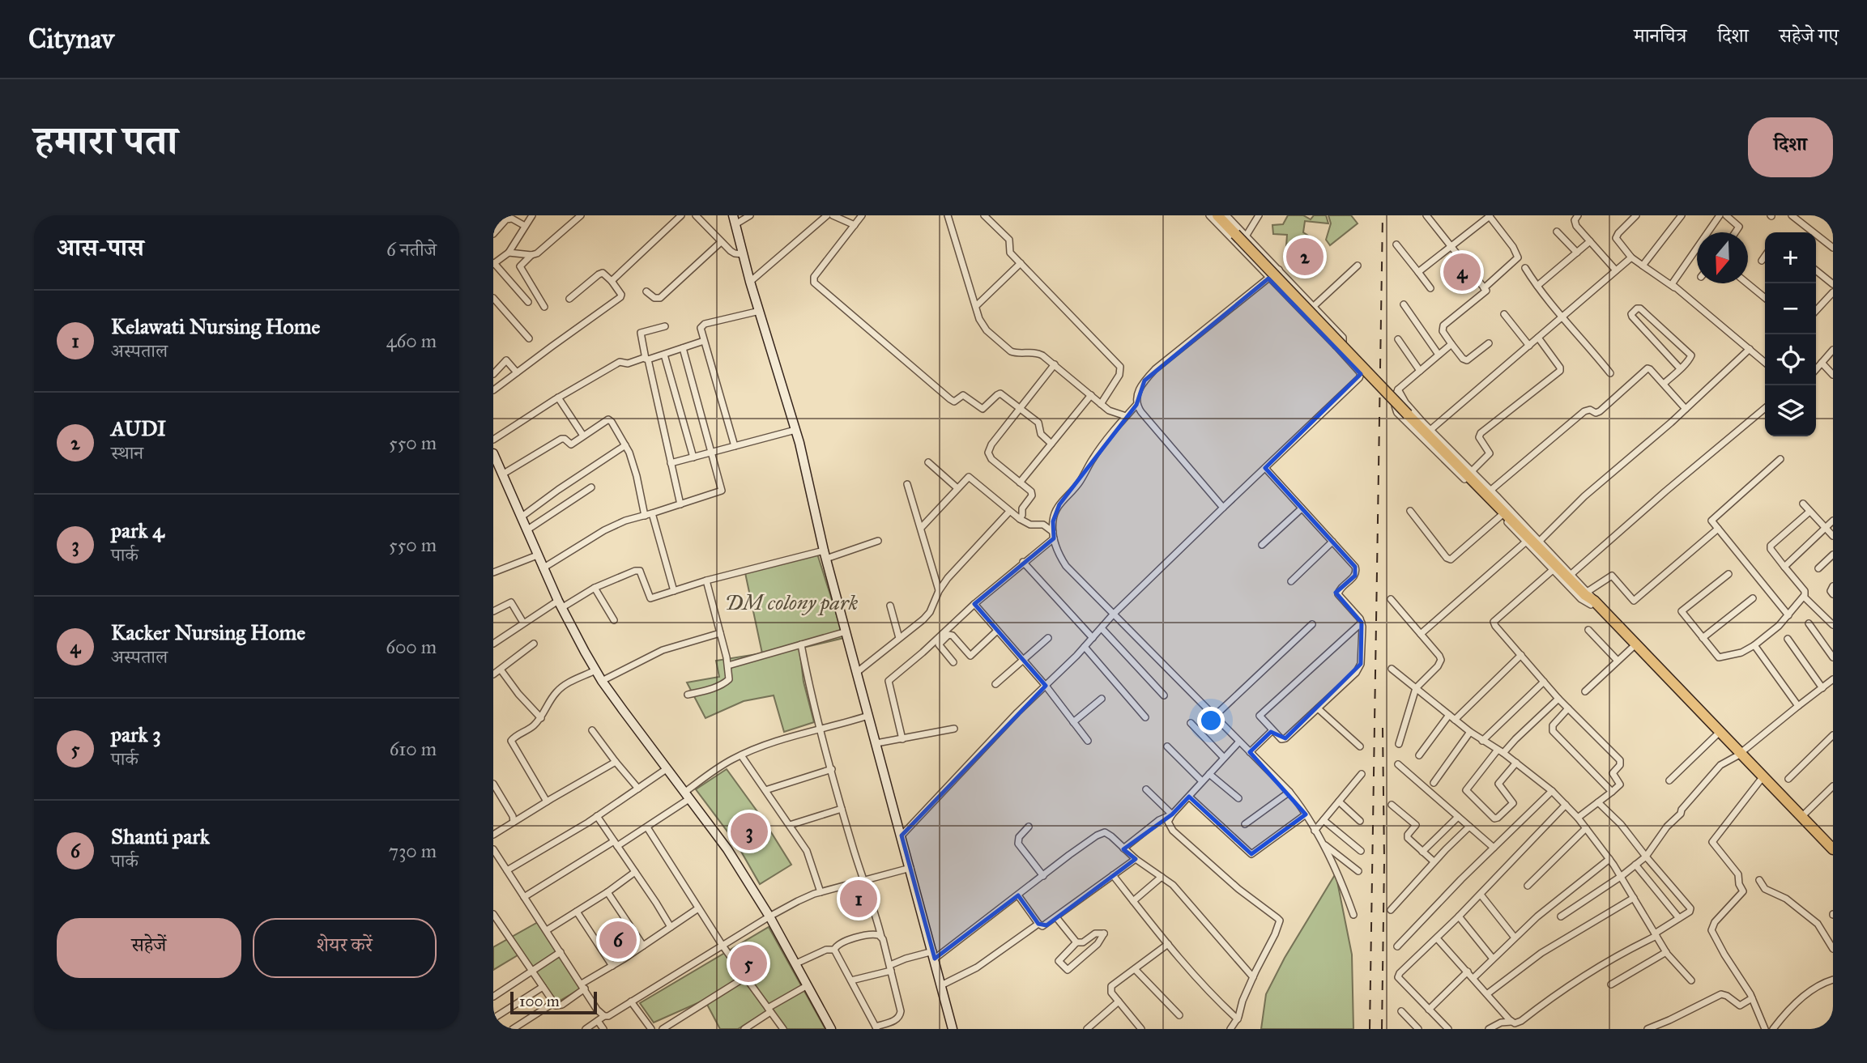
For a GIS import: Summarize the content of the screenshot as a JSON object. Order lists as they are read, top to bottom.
{
  "parks": ["DM colony park"],
  "scale_bar": "100 m",
  "north": "bottom",
  "page": {
    "header": "Citynav",
    "nav": ["मानचित्र", "दिशा", "सहेजे गए"],
    "title": "हमारा पता",
    "buttons": [
      "दिशा",
      ["सहेजें", "शेयर करें"]
    ],
    "heading": ["आस-पास", "6 नतीजे"],
    "map_buttons": ["+", "−"],
    "pins": [
      "2",
      "4",
      "3",
      "1",
      "6",
      "5"
    ],
    "list": [
      {
        "mark": "1",
        "name": "Kelawati Nursing Home",
        "note": "अस्पताल",
        "value": "460 m"
      },
      {
        "mark": "2",
        "name": "AUDI",
        "note": "स्थान",
        "value": "550 m"
      },
      {
        "mark": "3",
        "name": "park 4",
        "note": "पार्क",
        "value": "550 m"
      },
      {
        "mark": "4",
        "name": "Kacker Nursing Home",
        "note": "अस्पताल",
        "value": "600 m"
      },
      {
        "mark": "5",
        "name": "park 3",
        "note": "पार्क",
        "value": "610 m"
      },
      {
        "mark": "6",
        "name": "Shanti park",
        "note": "पार्क",
        "value": "730 m"
      }
    ],
    "scale": "100 m"
  }
}
